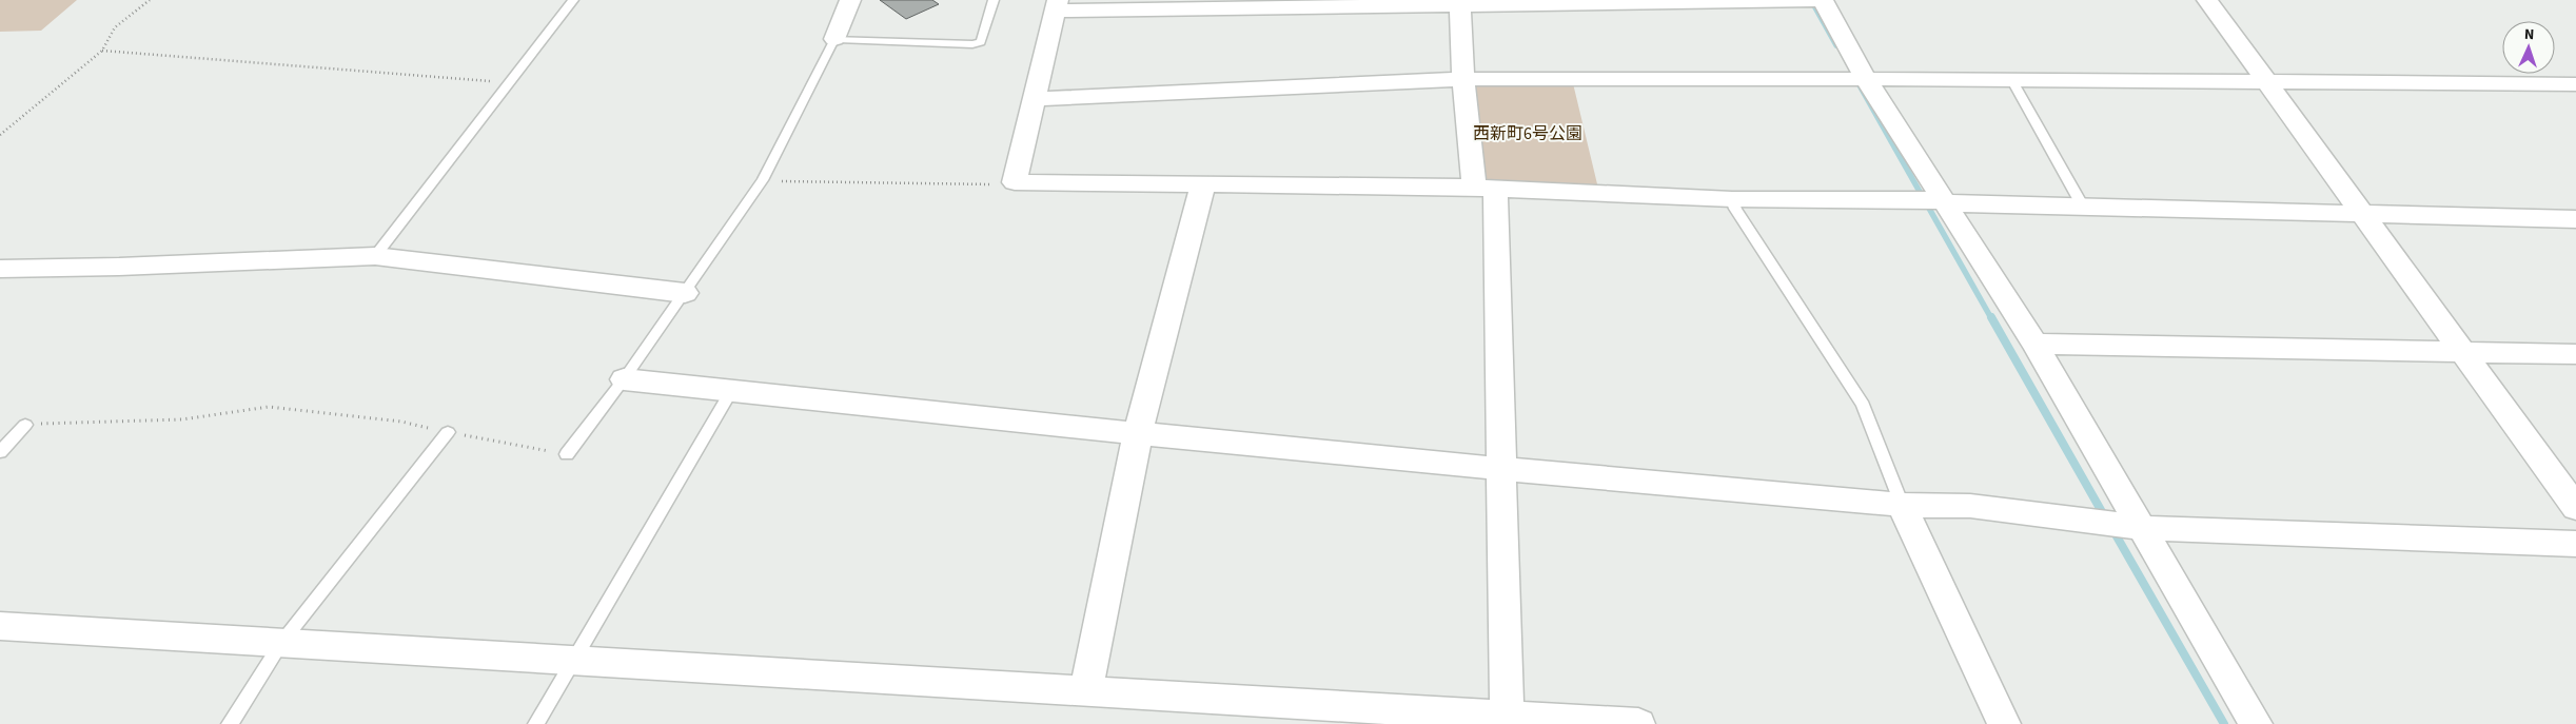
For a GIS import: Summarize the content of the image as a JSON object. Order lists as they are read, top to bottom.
{
  "parks": ["西新町6号公園"],
  "north": "top"
}
